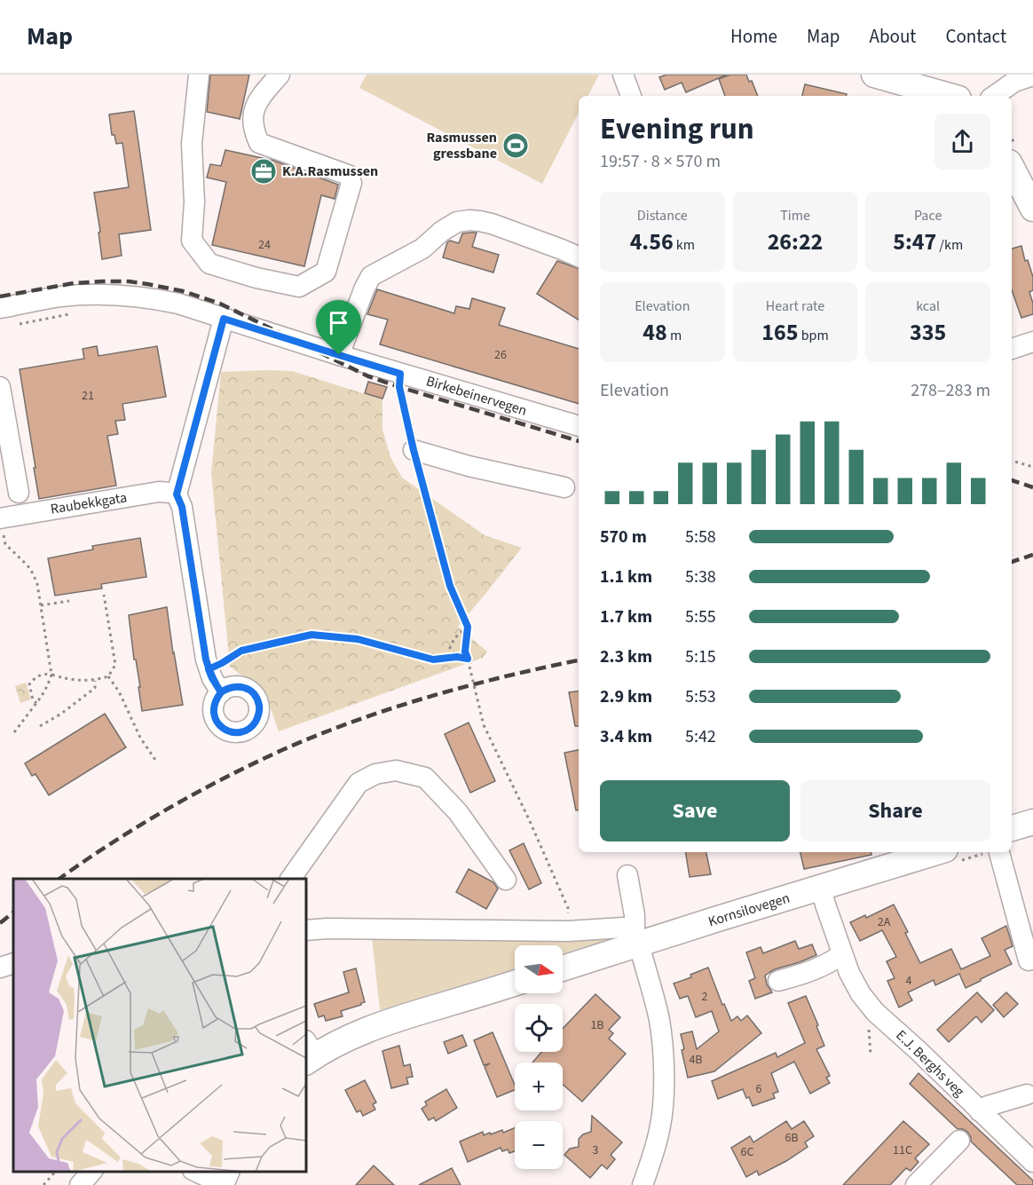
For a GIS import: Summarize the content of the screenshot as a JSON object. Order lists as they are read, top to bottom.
{
  "streets": {
    "main road": ["Kornsilovegen"],
    "street": ["Birkebeinervegen", "Raubekkgata", "E.J. Berghs veg"]
  },
  "crossings": [
    ["Kornsilovegen", "E.J. Berghs veg"]
  ],
  "places": {
    "sports": ["Rasmussen gressbane"],
    "office": ["K.A.Rasmussen"]
  },
  "house_numbers": [
    "24",
    "26",
    "21",
    "2A",
    "4",
    "2",
    "1B",
    "4B",
    "6",
    "6B",
    "3",
    "11C",
    "6C"
  ],
  "north": "right",
  "page": {
    "header": "Map",
    "nav": [
      "Home",
      "Map",
      "About",
      "Contact"
    ],
    "heading": ["Evening run", "19:57 · 8 × 570 m"],
    "stats": [
      ["Distance", "4.56 km"],
      ["Time", "26:22"],
      ["Pace", "5:47 /km"],
      ["Elevation", "48 m"],
      ["Heart rate", "165 bpm"],
      ["kcal", "335"]
    ],
    "chart": ["Elevation", "278–283 m"],
    "list": [
      {
        "name": "570 m",
        "note": "5:58"
      },
      {
        "name": "1.1 km",
        "note": "5:38"
      },
      {
        "name": "1.7 km",
        "note": "5:55"
      },
      {
        "name": "2.3 km",
        "note": "5:15"
      },
      {
        "name": "2.9 km",
        "note": "5:53"
      },
      {
        "name": "3.4 km",
        "note": "5:42"
      }
    ],
    "buttons": ["Save", "Share"],
    "map_buttons": ["+", "−"]
  }
}
